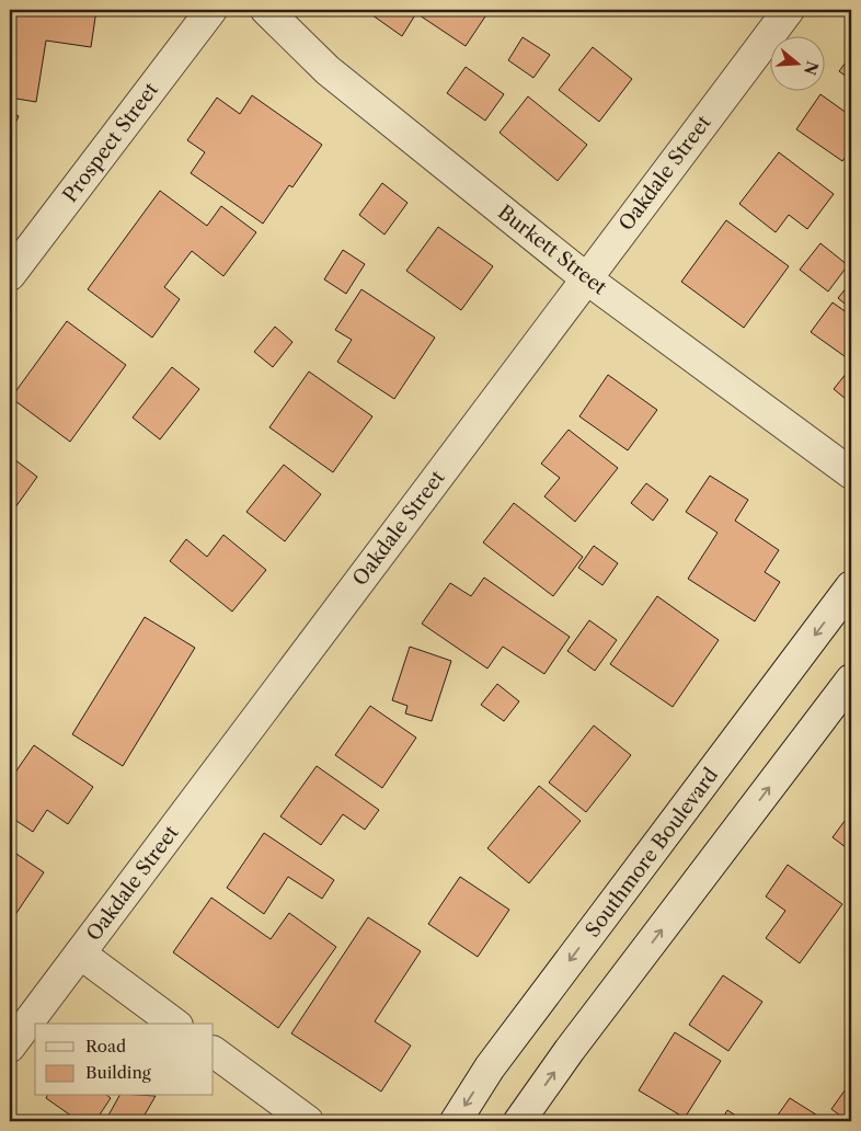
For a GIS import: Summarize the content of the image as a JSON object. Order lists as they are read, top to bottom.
{
  "streets": {
    "street": [
      "Prospect Street",
      "Oakdale Street",
      "Burkett Street",
      "Southmore Boulevard"
    ]
  },
  "crossings": [
    ["Oakdale Street", "Burkett Street"]
  ],
  "legend": ["Road", "Building"],
  "north": "right"
}
